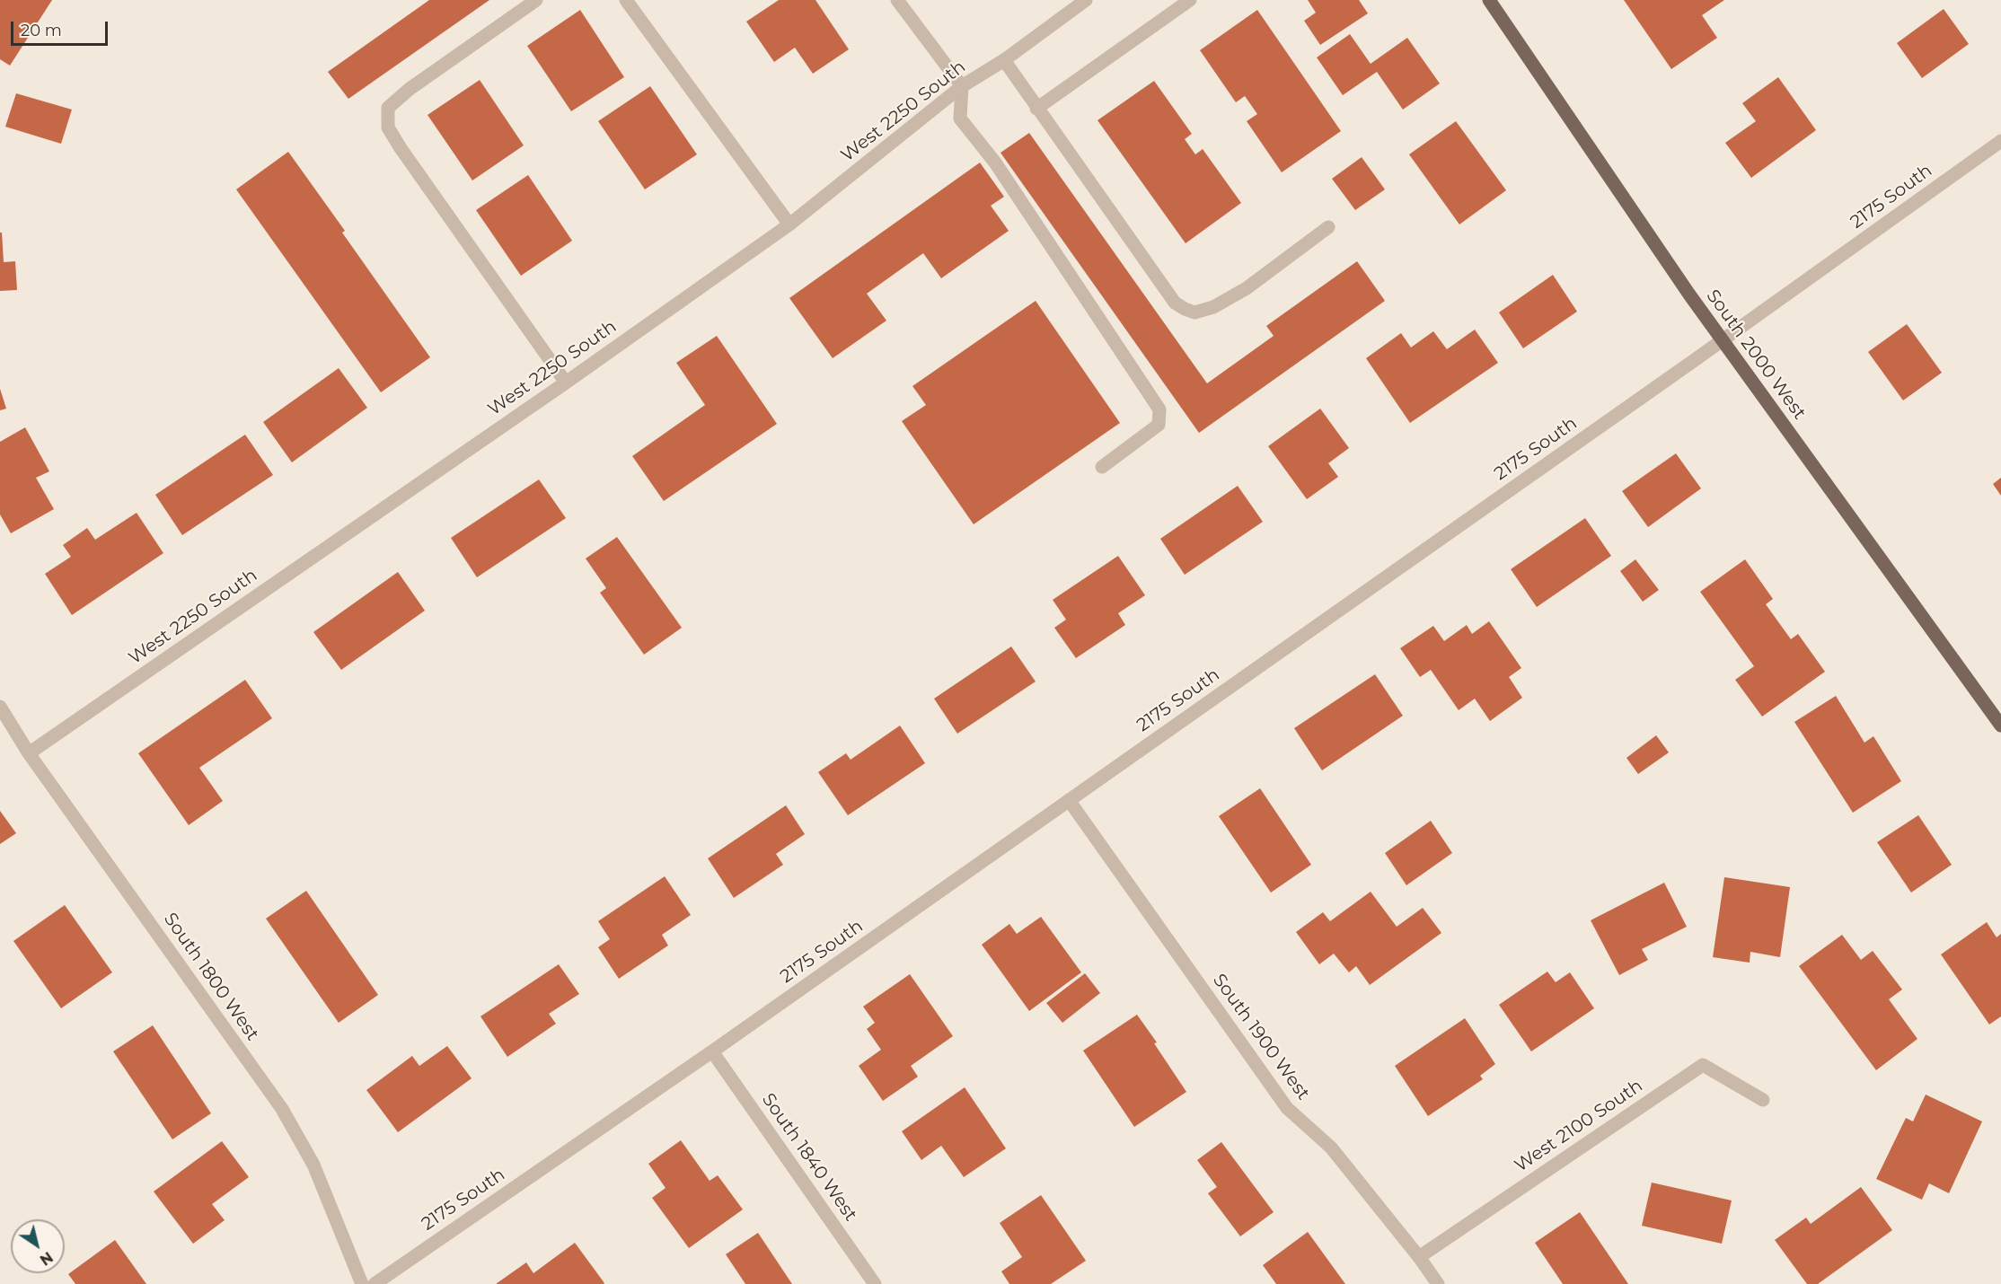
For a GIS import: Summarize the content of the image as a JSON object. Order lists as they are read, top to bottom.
{
  "streets": {
    "main road": ["South 2000 West"],
    "street": [
      "West 2250 South",
      "2175 South",
      "South 1800 West",
      "South 1900 West",
      "West 2100 South",
      "South 1840 West"
    ]
  },
  "crossings": [
    ["West 2250 South", "South 1800 West"],
    ["2175 South", "South 2000 West"],
    ["2175 South", "South 1900 West"],
    ["2175 South", "South 1840 West"],
    ["South 1900 West", "West 2100 South"]
  ],
  "scale_bar": "20 m",
  "north": "bottom right"
}
